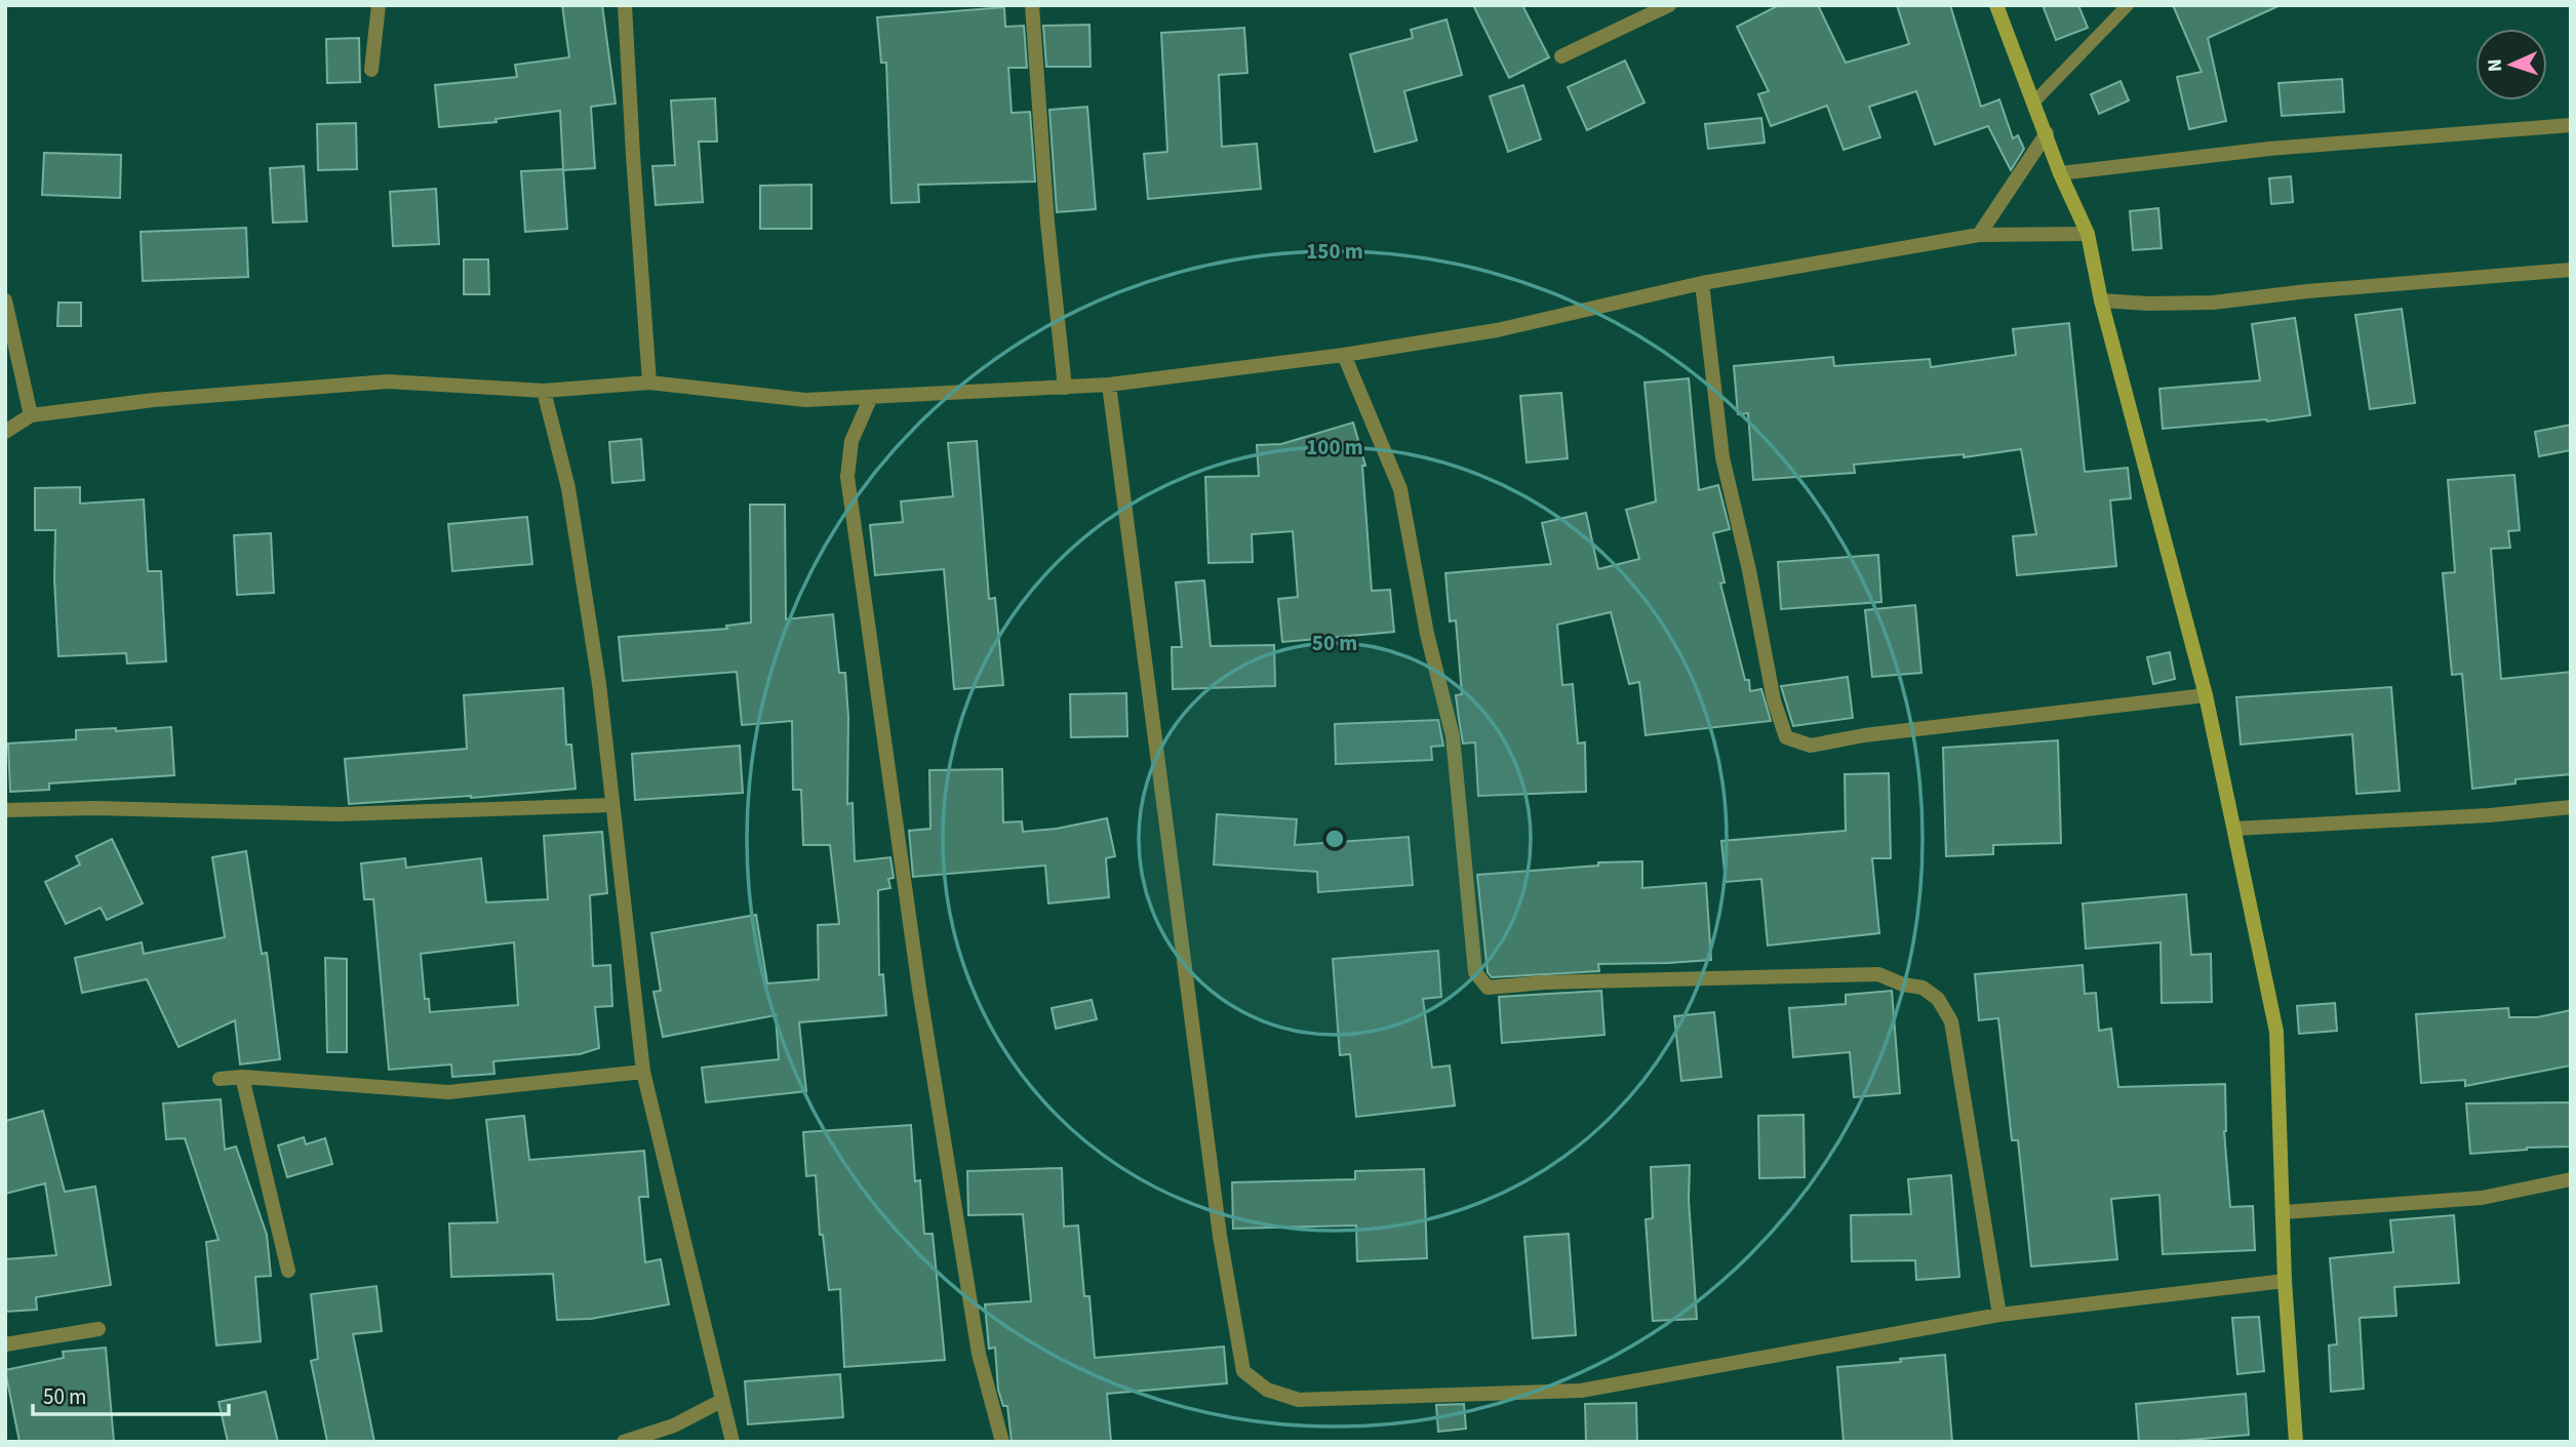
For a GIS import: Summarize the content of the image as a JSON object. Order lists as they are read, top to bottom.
{
  "scale_bar": "50 m",
  "north": "left",
  "rings": ["150 m", "100 m", "50 m"]
}
